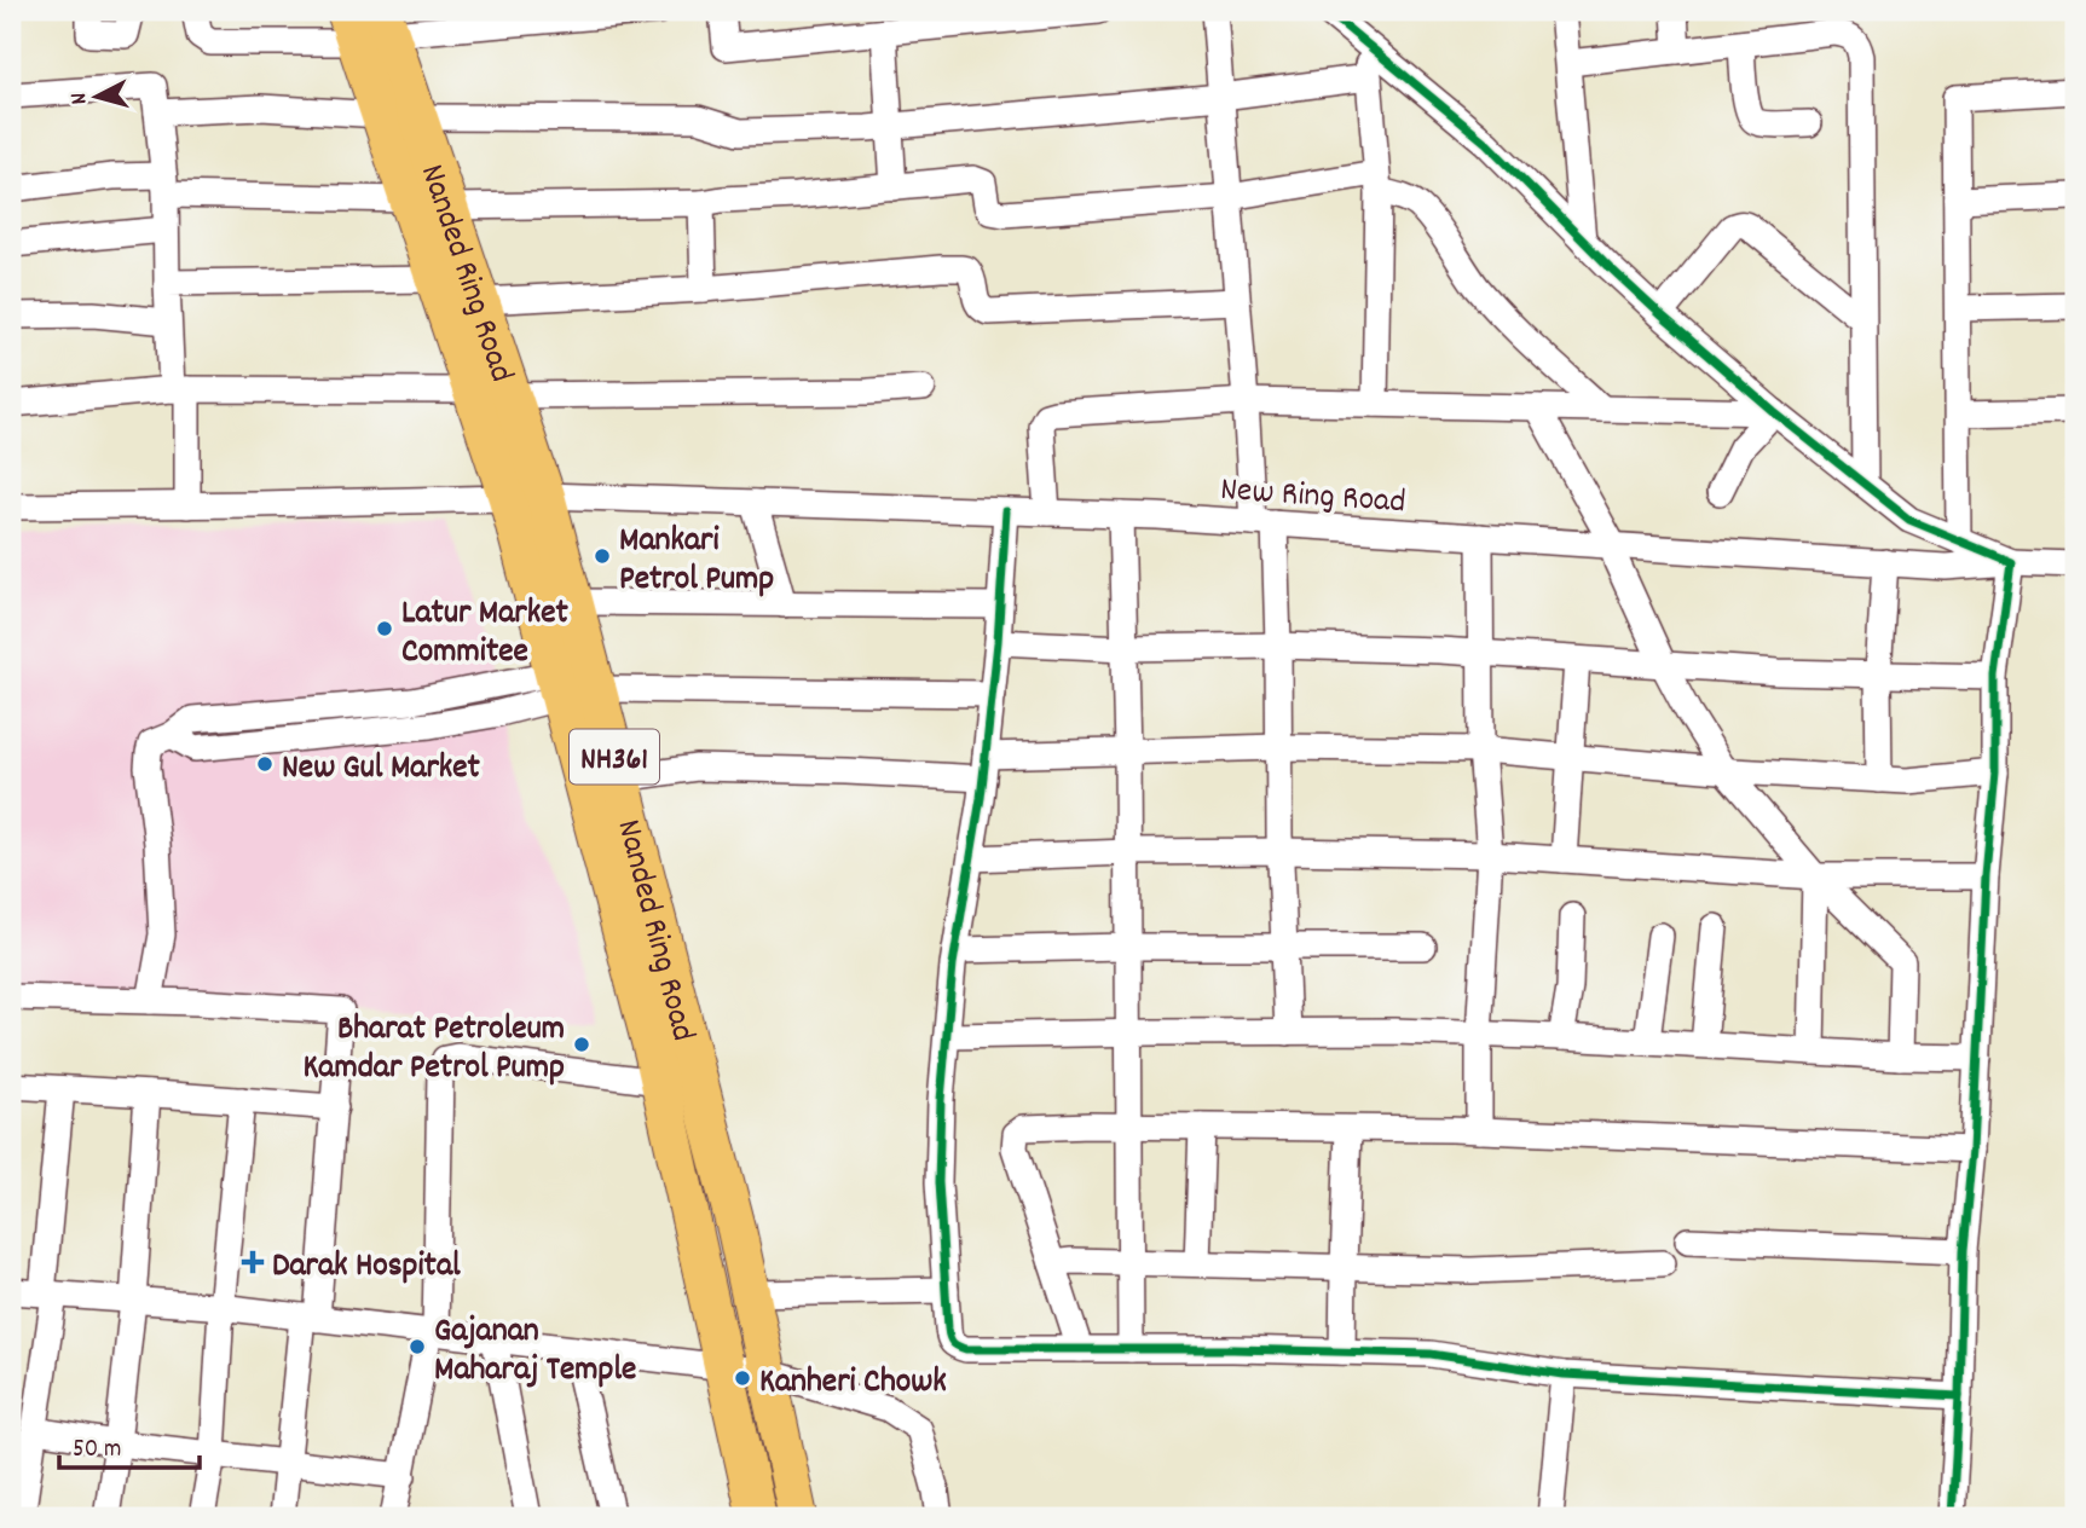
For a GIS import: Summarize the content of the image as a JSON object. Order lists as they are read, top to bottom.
{
  "streets": {
    "highway": ["Nanded Ring Road", "NH361"],
    "street": ["New Ring Road"]
  },
  "crossings": [
    ["Nanded Ring Road", "New Ring Road"],
    ["Nanded Ring Road", "NH361"],
    ["New Ring Road", "NH361"]
  ],
  "places": {
    "other": [
      "Mankari Petrol Pump",
      "Latur Market Commitee",
      "New Gul Market",
      "Bharat Petroleum Kamdar Petrol Pump",
      "Gajanan Maharaj Temple",
      "Kanheri Chowk"
    ],
    "health": ["Darak Hospital"]
  },
  "scale_bar": "50 m",
  "north": "left"
}
